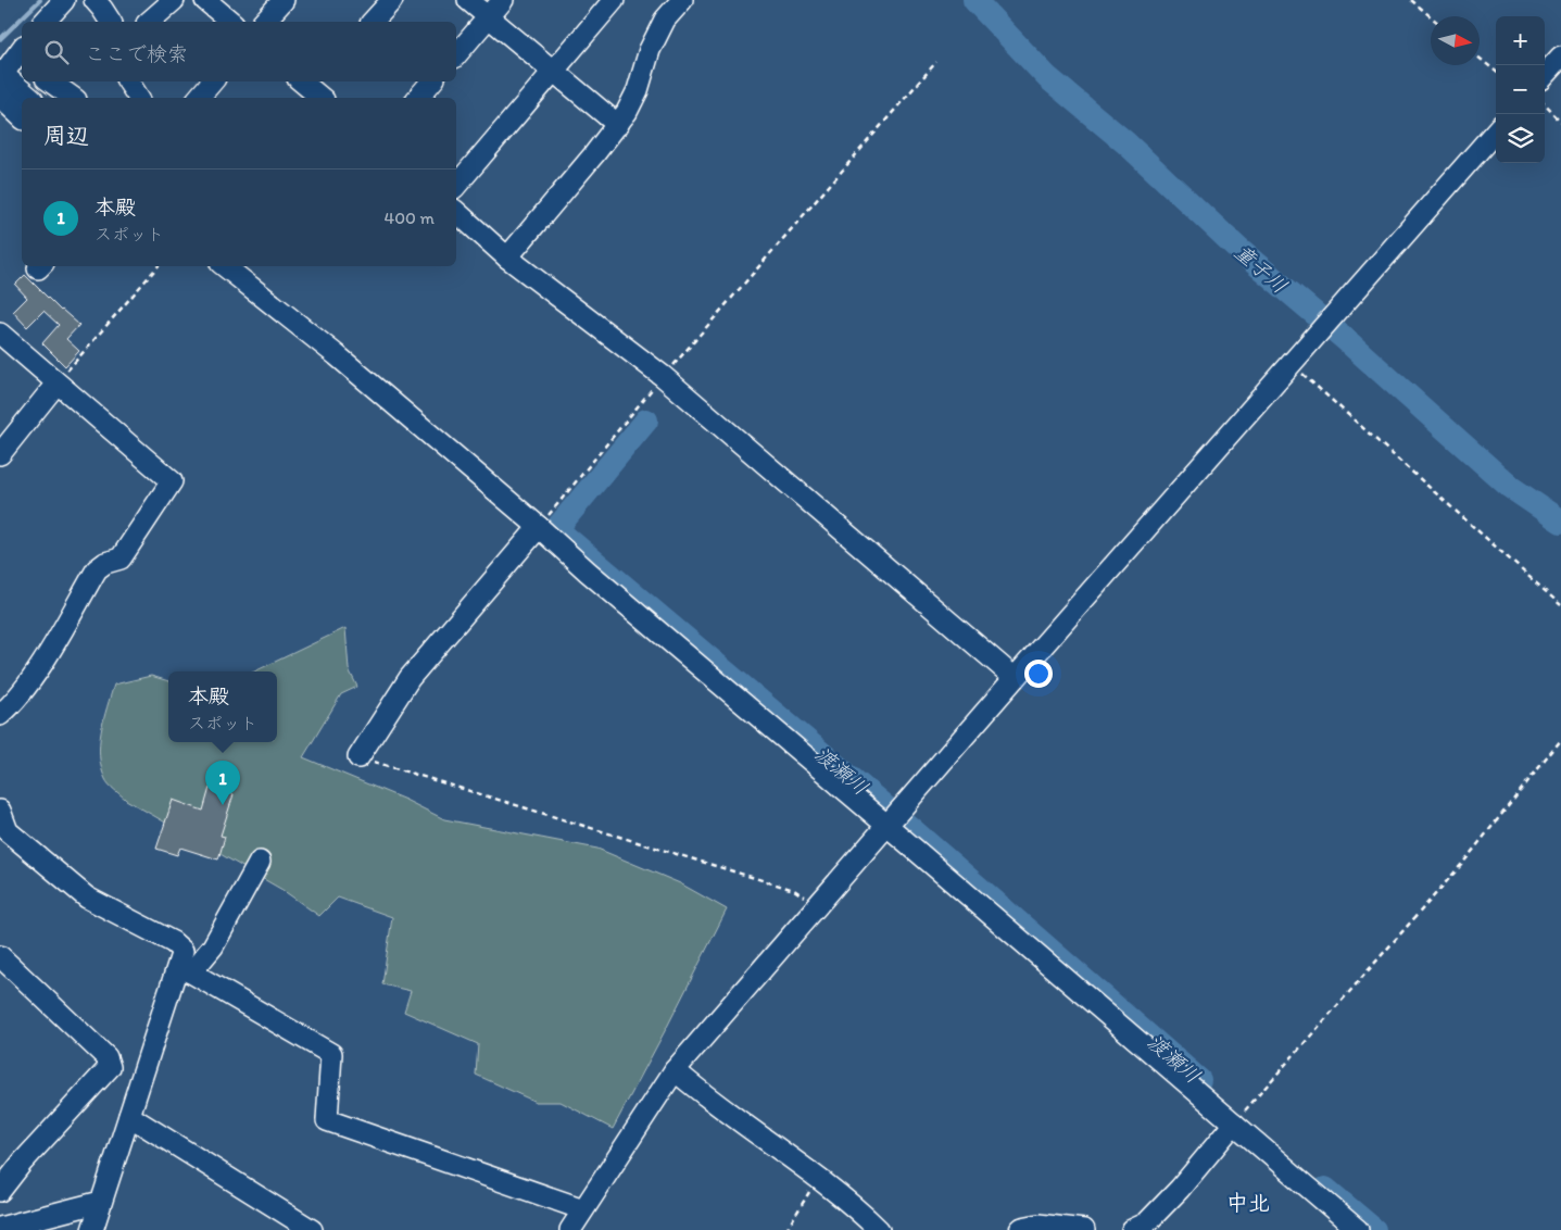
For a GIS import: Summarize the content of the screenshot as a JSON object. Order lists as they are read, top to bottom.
{
  "districts": ["中北"],
  "water": ["童子川", "渡瀬川"],
  "north": "right",
  "page": {
    "map_buttons": ["+", "−"],
    "search": "ここで検索",
    "heading": "周辺",
    "list": [
      {
        "mark": "1",
        "name": "本殿",
        "note": "スポット",
        "value": "400 m"
      }
    ],
    "popup": ["本殿", "スポット"],
    "pins": "1"
  }
}
